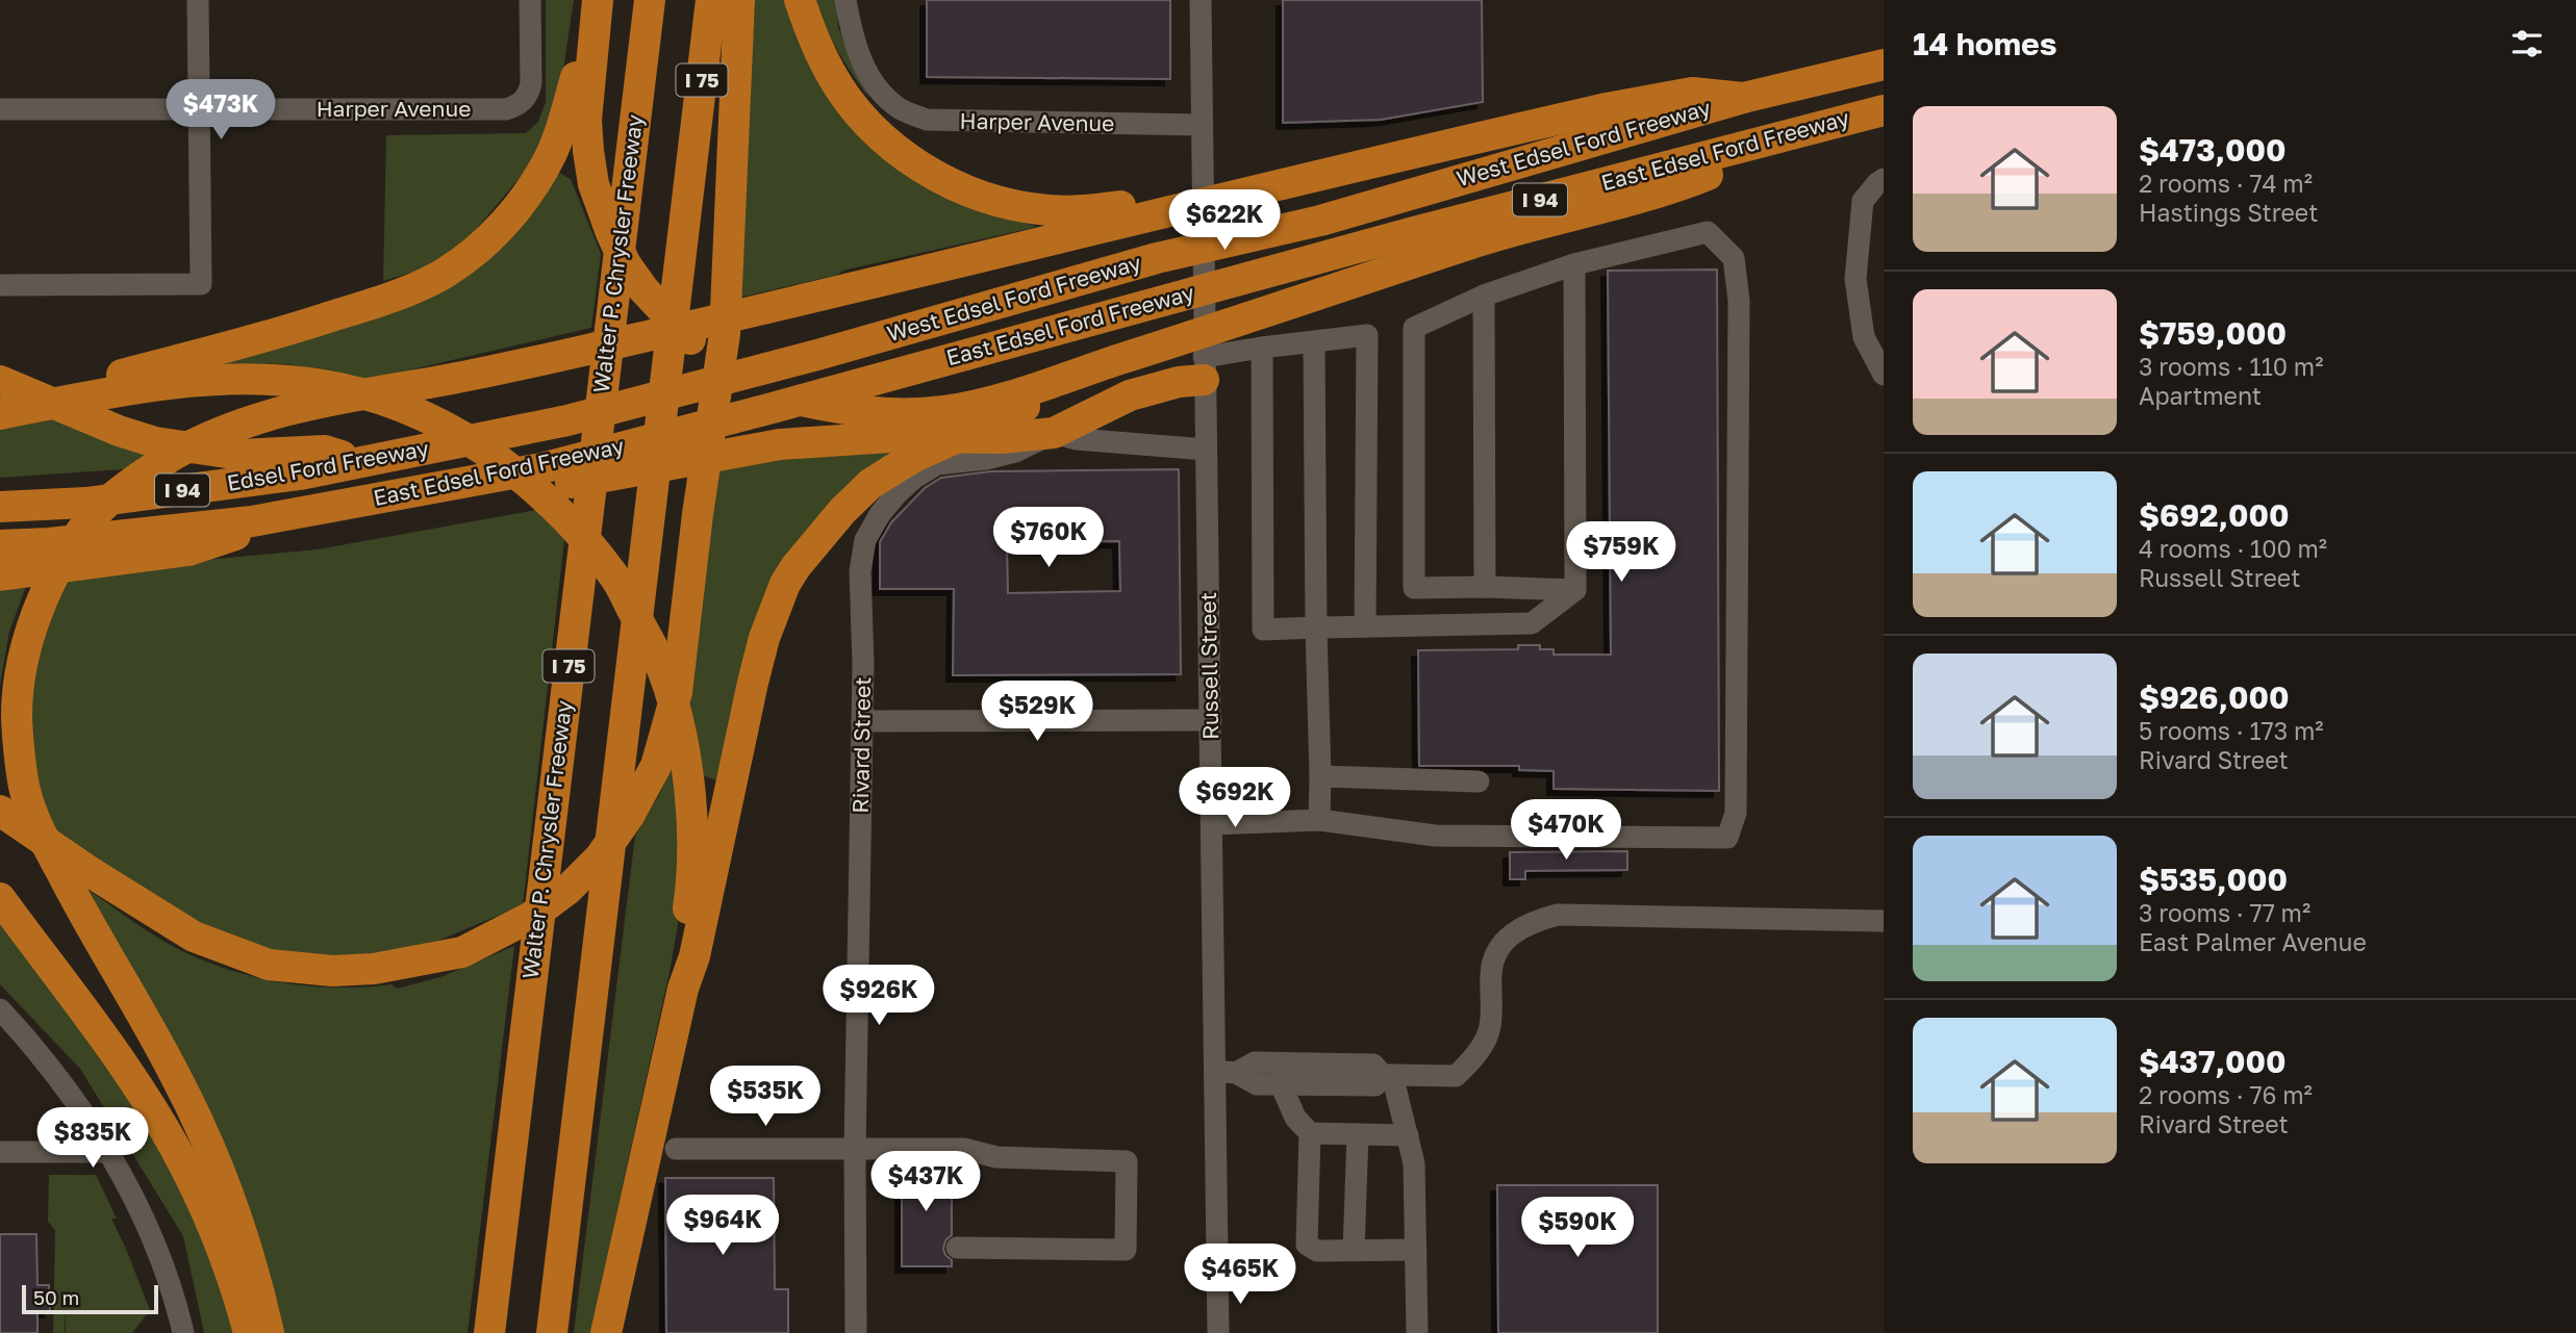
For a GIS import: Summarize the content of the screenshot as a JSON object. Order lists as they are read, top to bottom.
{
  "streets": {
    "highway": [
      "I 75",
      "West Edsel Ford Freeway",
      "East Edsel Ford Freeway",
      "I 94",
      "Walter P. Chrysler Freeway",
      "Edsel Ford Freeway"
    ],
    "street": ["Harper Avenue", "Russell Street", "Rivard Street"]
  },
  "crossings": [
    ["Harper Avenue", "Russell Street"],
    ["West Edsel Ford Freeway", "Edsel Ford Freeway"],
    ["East Edsel Ford Freeway", "Edsel Ford Freeway"]
  ],
  "scale_bar": "50 m",
  "page": {
    "heading": "14 homes",
    "price": [
      "$473K",
      "$622K",
      "$760K",
      "$759K",
      "$529K",
      "$692K",
      "$470K",
      "$926K",
      "$535K",
      "$835K",
      "$437K",
      "$964K",
      "$590K",
      "$465K"
    ],
    "list": [
      {
        "name": "$473,000",
        "note": "2 rooms · 74 m² · Hastings Street"
      },
      {
        "name": "$759,000",
        "note": "3 rooms · 110 m² · Apartment"
      },
      {
        "name": "$692,000",
        "note": "4 rooms · 100 m² · Russell Street"
      },
      {
        "name": "$926,000",
        "note": "5 rooms · 173 m² · Rivard Street"
      },
      {
        "name": "$535,000",
        "note": "3 rooms · 77 m² · East Palmer Avenue"
      },
      {
        "name": "$437,000",
        "note": "2 rooms · 76 m² · Rivard Street"
      }
    ],
    "scale": "50 m"
  }
}
